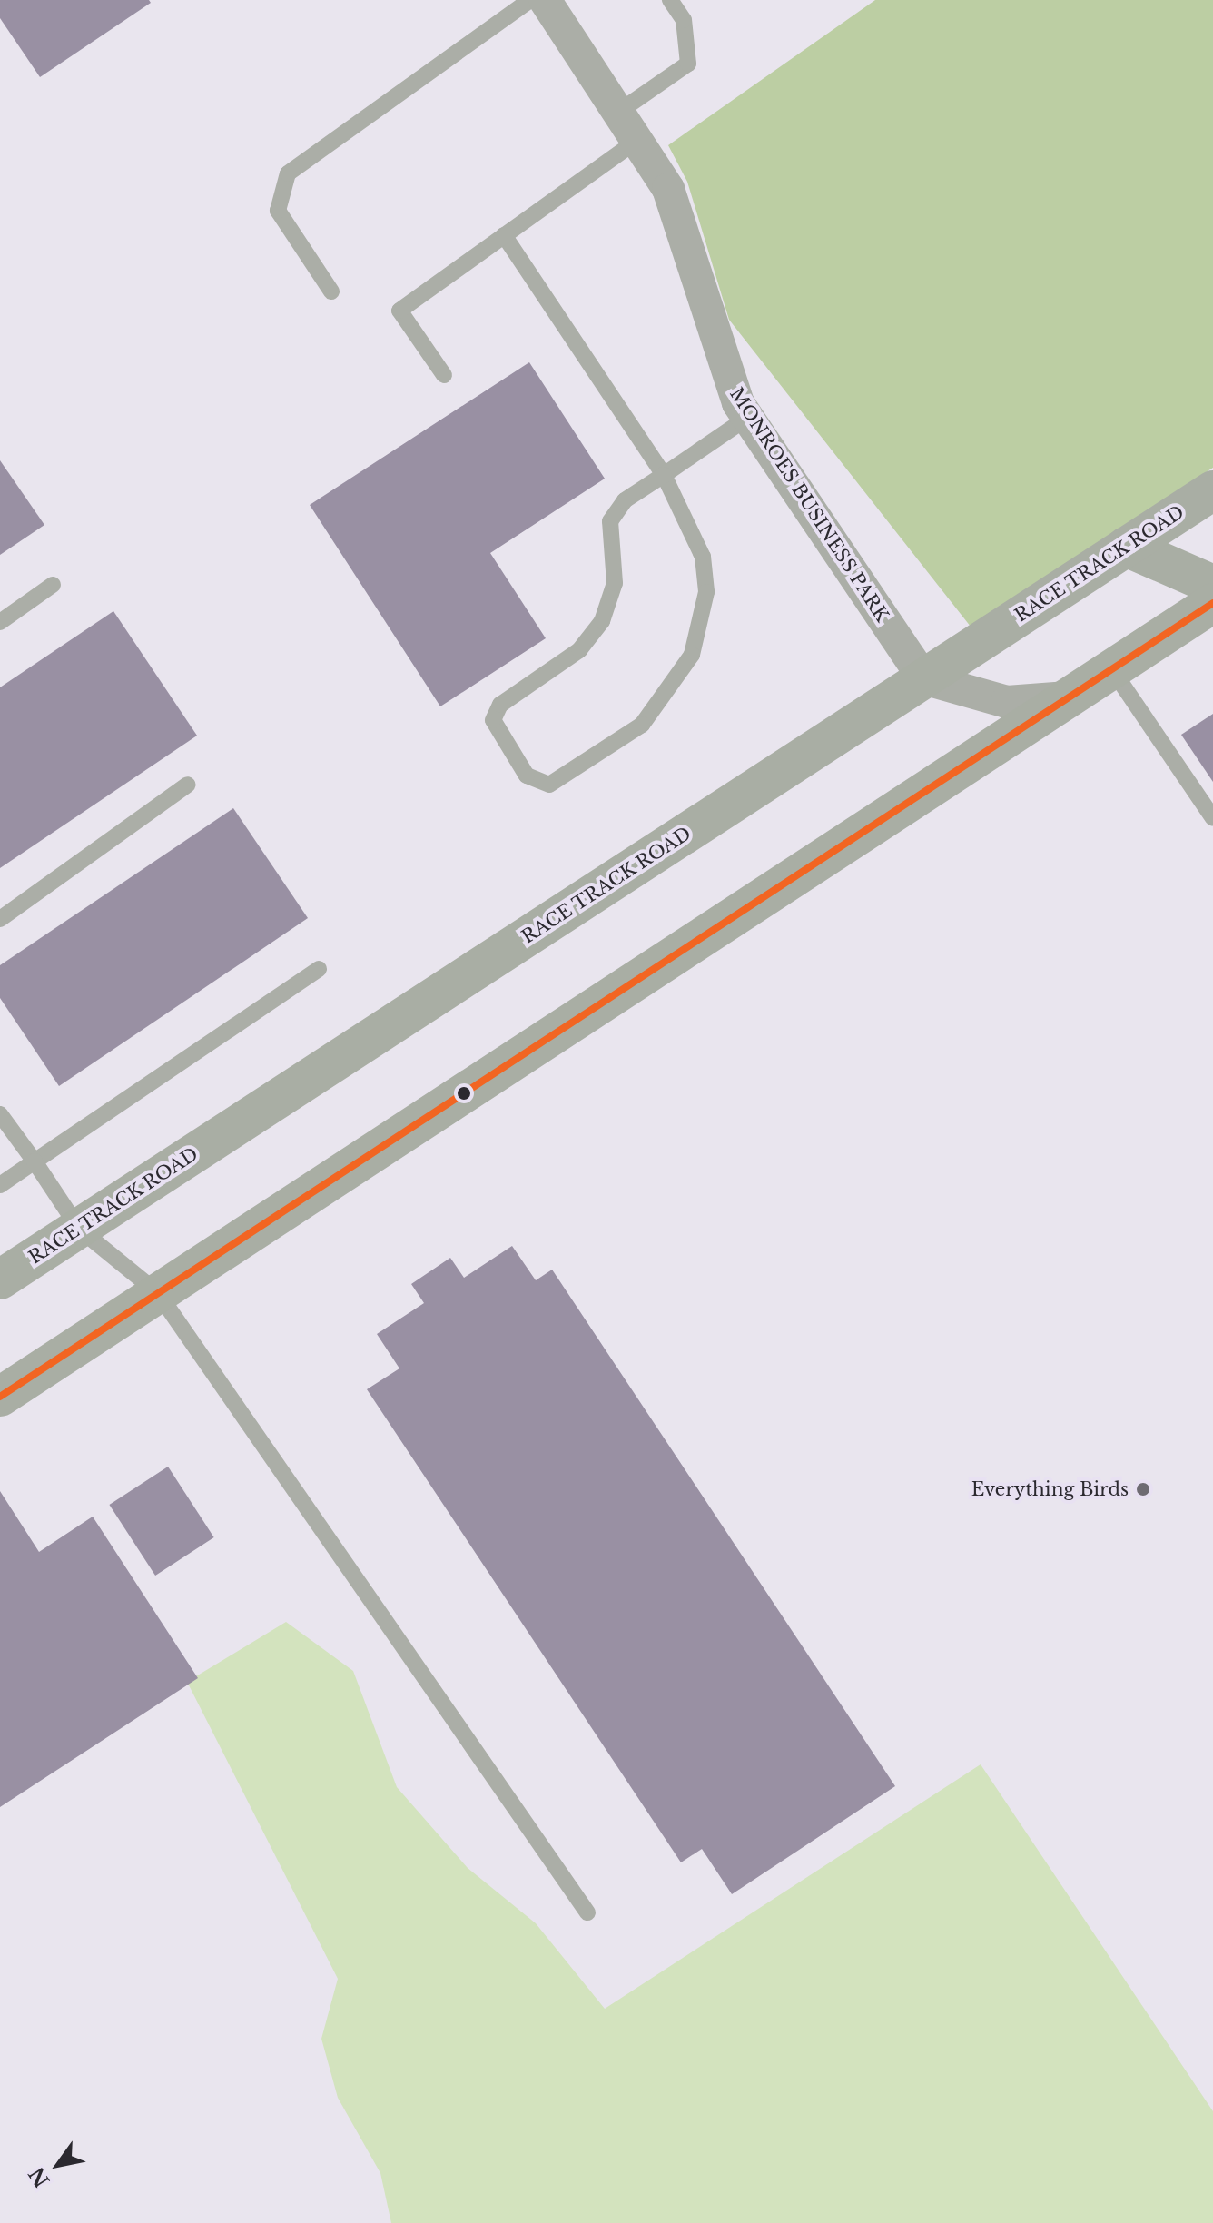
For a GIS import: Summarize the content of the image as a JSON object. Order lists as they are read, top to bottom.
{
  "streets": {
    "main road": ["RACE TRACK ROAD"],
    "street": ["MONROES BUSINESS PARK"]
  },
  "crossings": [
    ["MONROES BUSINESS PARK", "RACE TRACK ROAD"]
  ],
  "places": ["Everything Birds"],
  "north": "bottom left"
}
